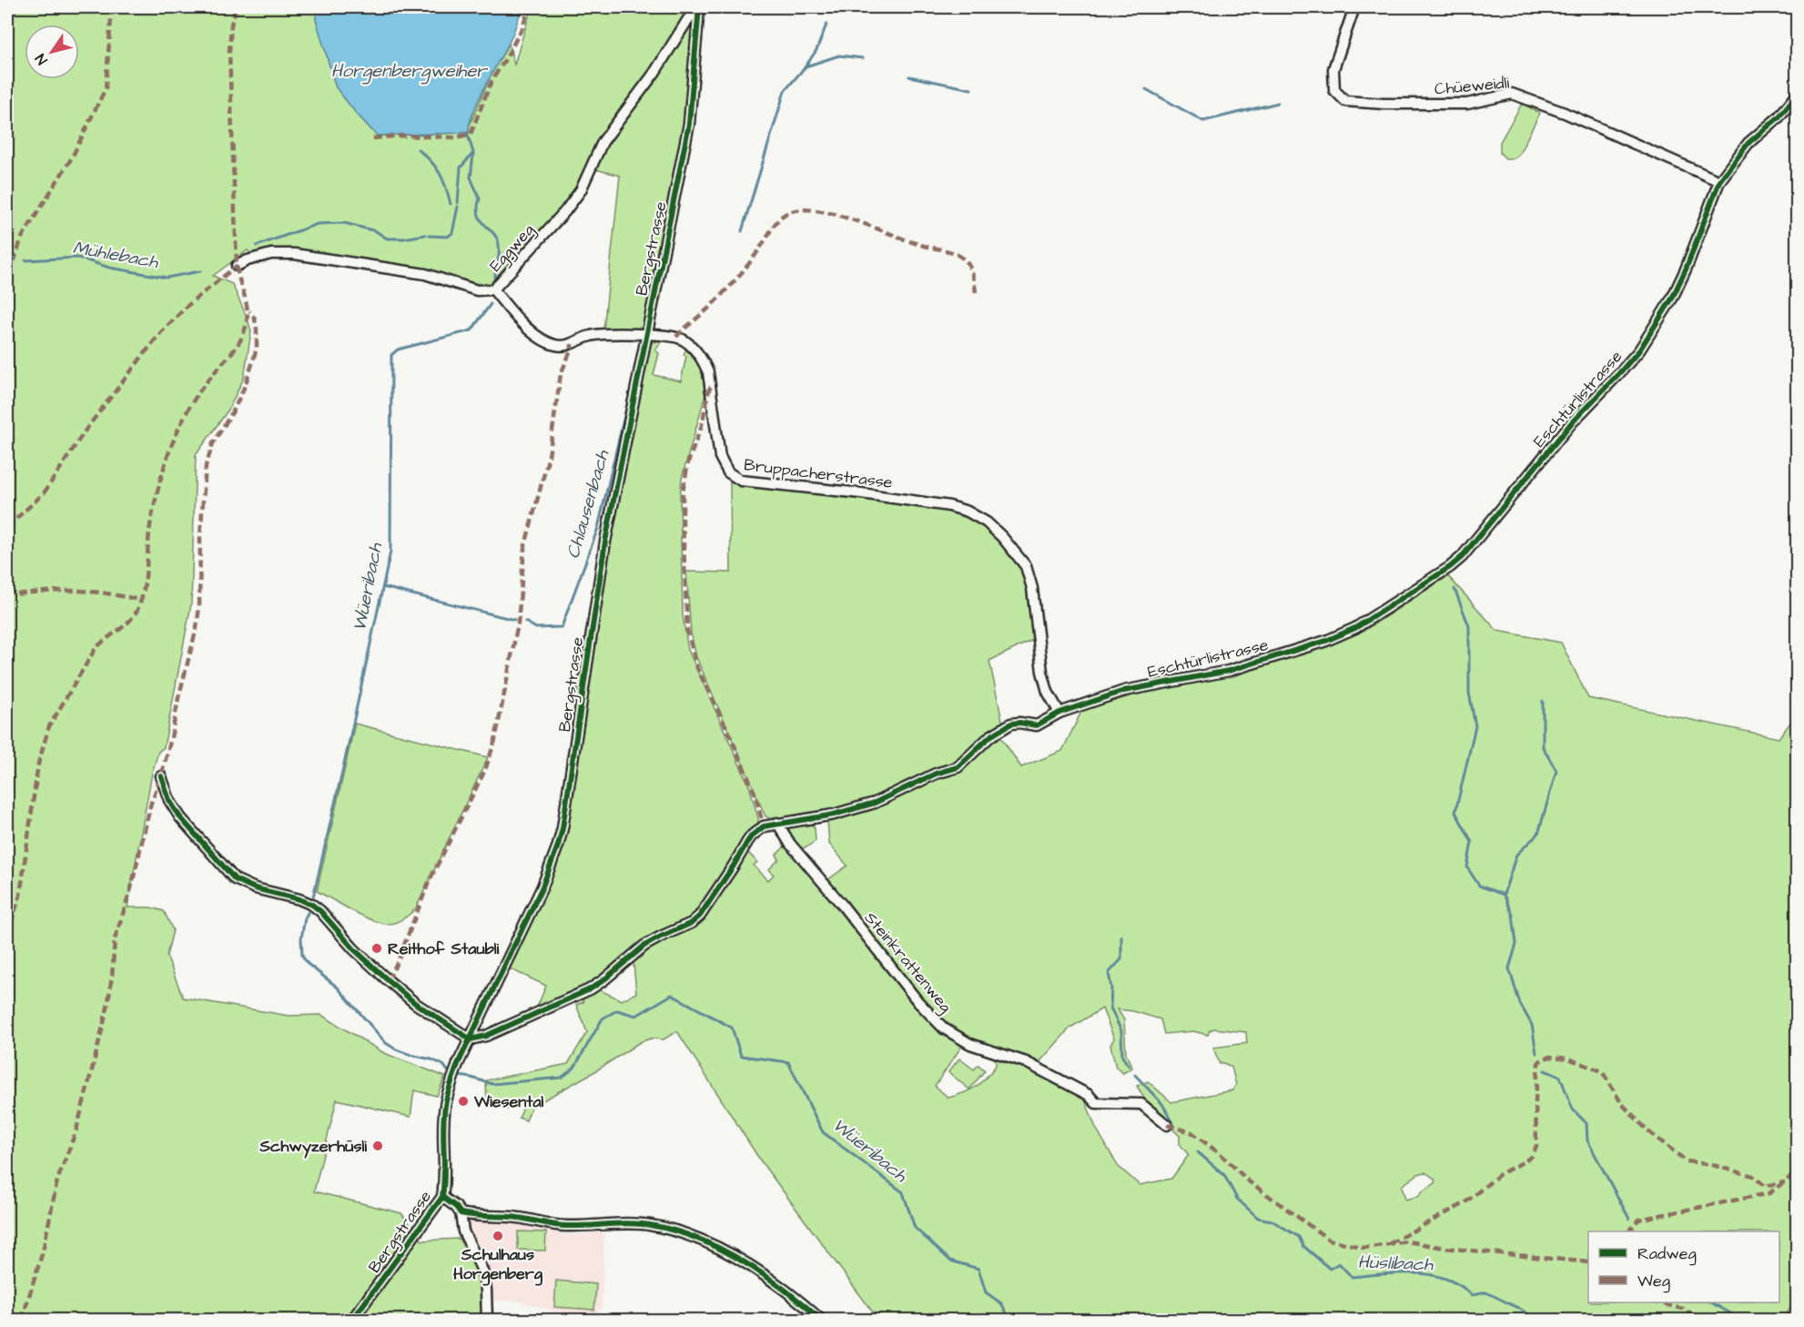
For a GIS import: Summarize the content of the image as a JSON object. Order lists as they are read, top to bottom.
{
  "streets": {
    "street": [
      "Chüeweidli",
      "Eggweg",
      "Bergstrasse",
      "Eschtürlistrasse",
      "Bruppacherstrasse",
      "Steinkrattenweg"
    ]
  },
  "crossings": [
    ["Chüeweidli", "Eschtürlistrasse"],
    ["Eggweg", "Bergstrasse"],
    ["Eggweg", "Bruppacherstrasse"],
    ["Bergstrasse", "Eschtürlistrasse"],
    ["Bergstrasse", "Bruppacherstrasse"],
    ["Eschtürlistrasse", "Bruppacherstrasse"],
    ["Eschtürlistrasse", "Steinkrattenweg"]
  ],
  "water": [
    "Horgenbergweiher",
    "Mühlebach",
    "Chlausenbach",
    "Wüeribach",
    "Hüslibach"
  ],
  "places": [
    "Reithof Staubli",
    "Wiesental",
    "Schwyzerhüsli",
    "Schulhaus Horgenberg"
  ],
  "legend": ["Radweg", "Weg"],
  "north": "bottom left"
}
